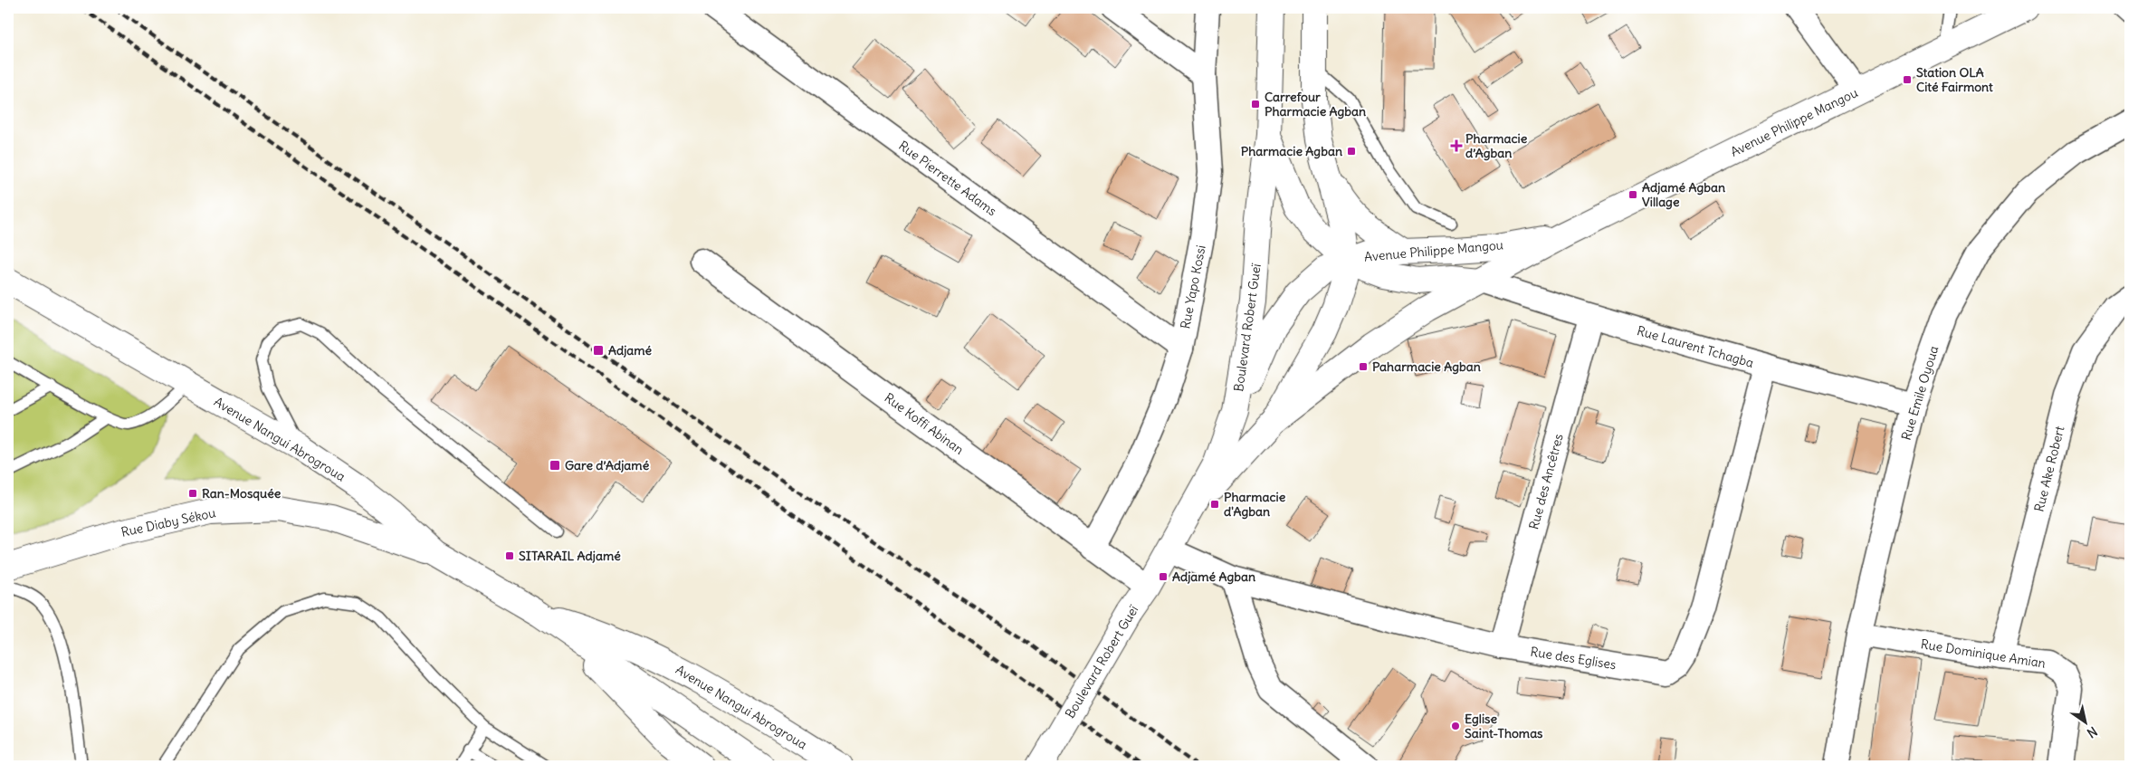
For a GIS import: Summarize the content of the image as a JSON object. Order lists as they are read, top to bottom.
{
  "streets": {
    "main road": [
      "Avenue Philippe Mangou",
      "Boulevard Robert Gueï",
      "Avenue Nangui Abrogroua",
      "Rue Diaby Sékou"
    ],
    "street": [
      "Rue Pierrette Adams",
      "Rue Yapo Kossi",
      "Rue Laurent Tchagba",
      "Rue Emile Oyoua",
      "Rue Koffi Abinan",
      "Rue Ake Robert",
      "Rue des Ancêtres",
      "Rue Dominique Amian",
      "Rue des Eglises"
    ]
  },
  "crossings": [
    ["Avenue Philippe Mangou", "Boulevard Robert Gueï"],
    ["Avenue Philippe Mangou", "Rue Laurent Tchagba"],
    ["Rue Pierrette Adams", "Rue Yapo Kossi"],
    ["Rue Yapo Kossi", "Rue Koffi Abinan"],
    ["Boulevard Robert Gueï", "Rue Koffi Abinan"],
    ["Boulevard Robert Gueï", "Rue des Eglises"],
    ["Rue Laurent Tchagba", "Rue Emile Oyoua"],
    ["Rue Laurent Tchagba", "Rue des Ancêtres"],
    ["Rue Laurent Tchagba", "Rue des Eglises"],
    ["Rue Emile Oyoua", "Rue Dominique Amian"],
    ["Avenue Nangui Abrogroua", "Rue Diaby Sékou"],
    ["Rue Ake Robert", "Rue Dominique Amian"],
    ["Rue des Ancêtres", "Rue des Eglises"]
  ],
  "places": {
    "transit": [
      "Station OLA Cité Fairmont",
      "Carrefour Pharmacie Agban",
      "Pharmacie Agban",
      "Adjamé Agban Village",
      "Adjamé",
      "Paharmacie Agban",
      "Gare d’Adjamé",
      "Ran-Mosquée",
      "Pharmacie d'Agban",
      "SITARAIL Adjamé",
      "Adjamé Agban"
    ],
    "health": ["Pharmacie d’Agban"],
    "other": ["Eglise Saint-Thomas"]
  },
  "north": "bottom right"
}
